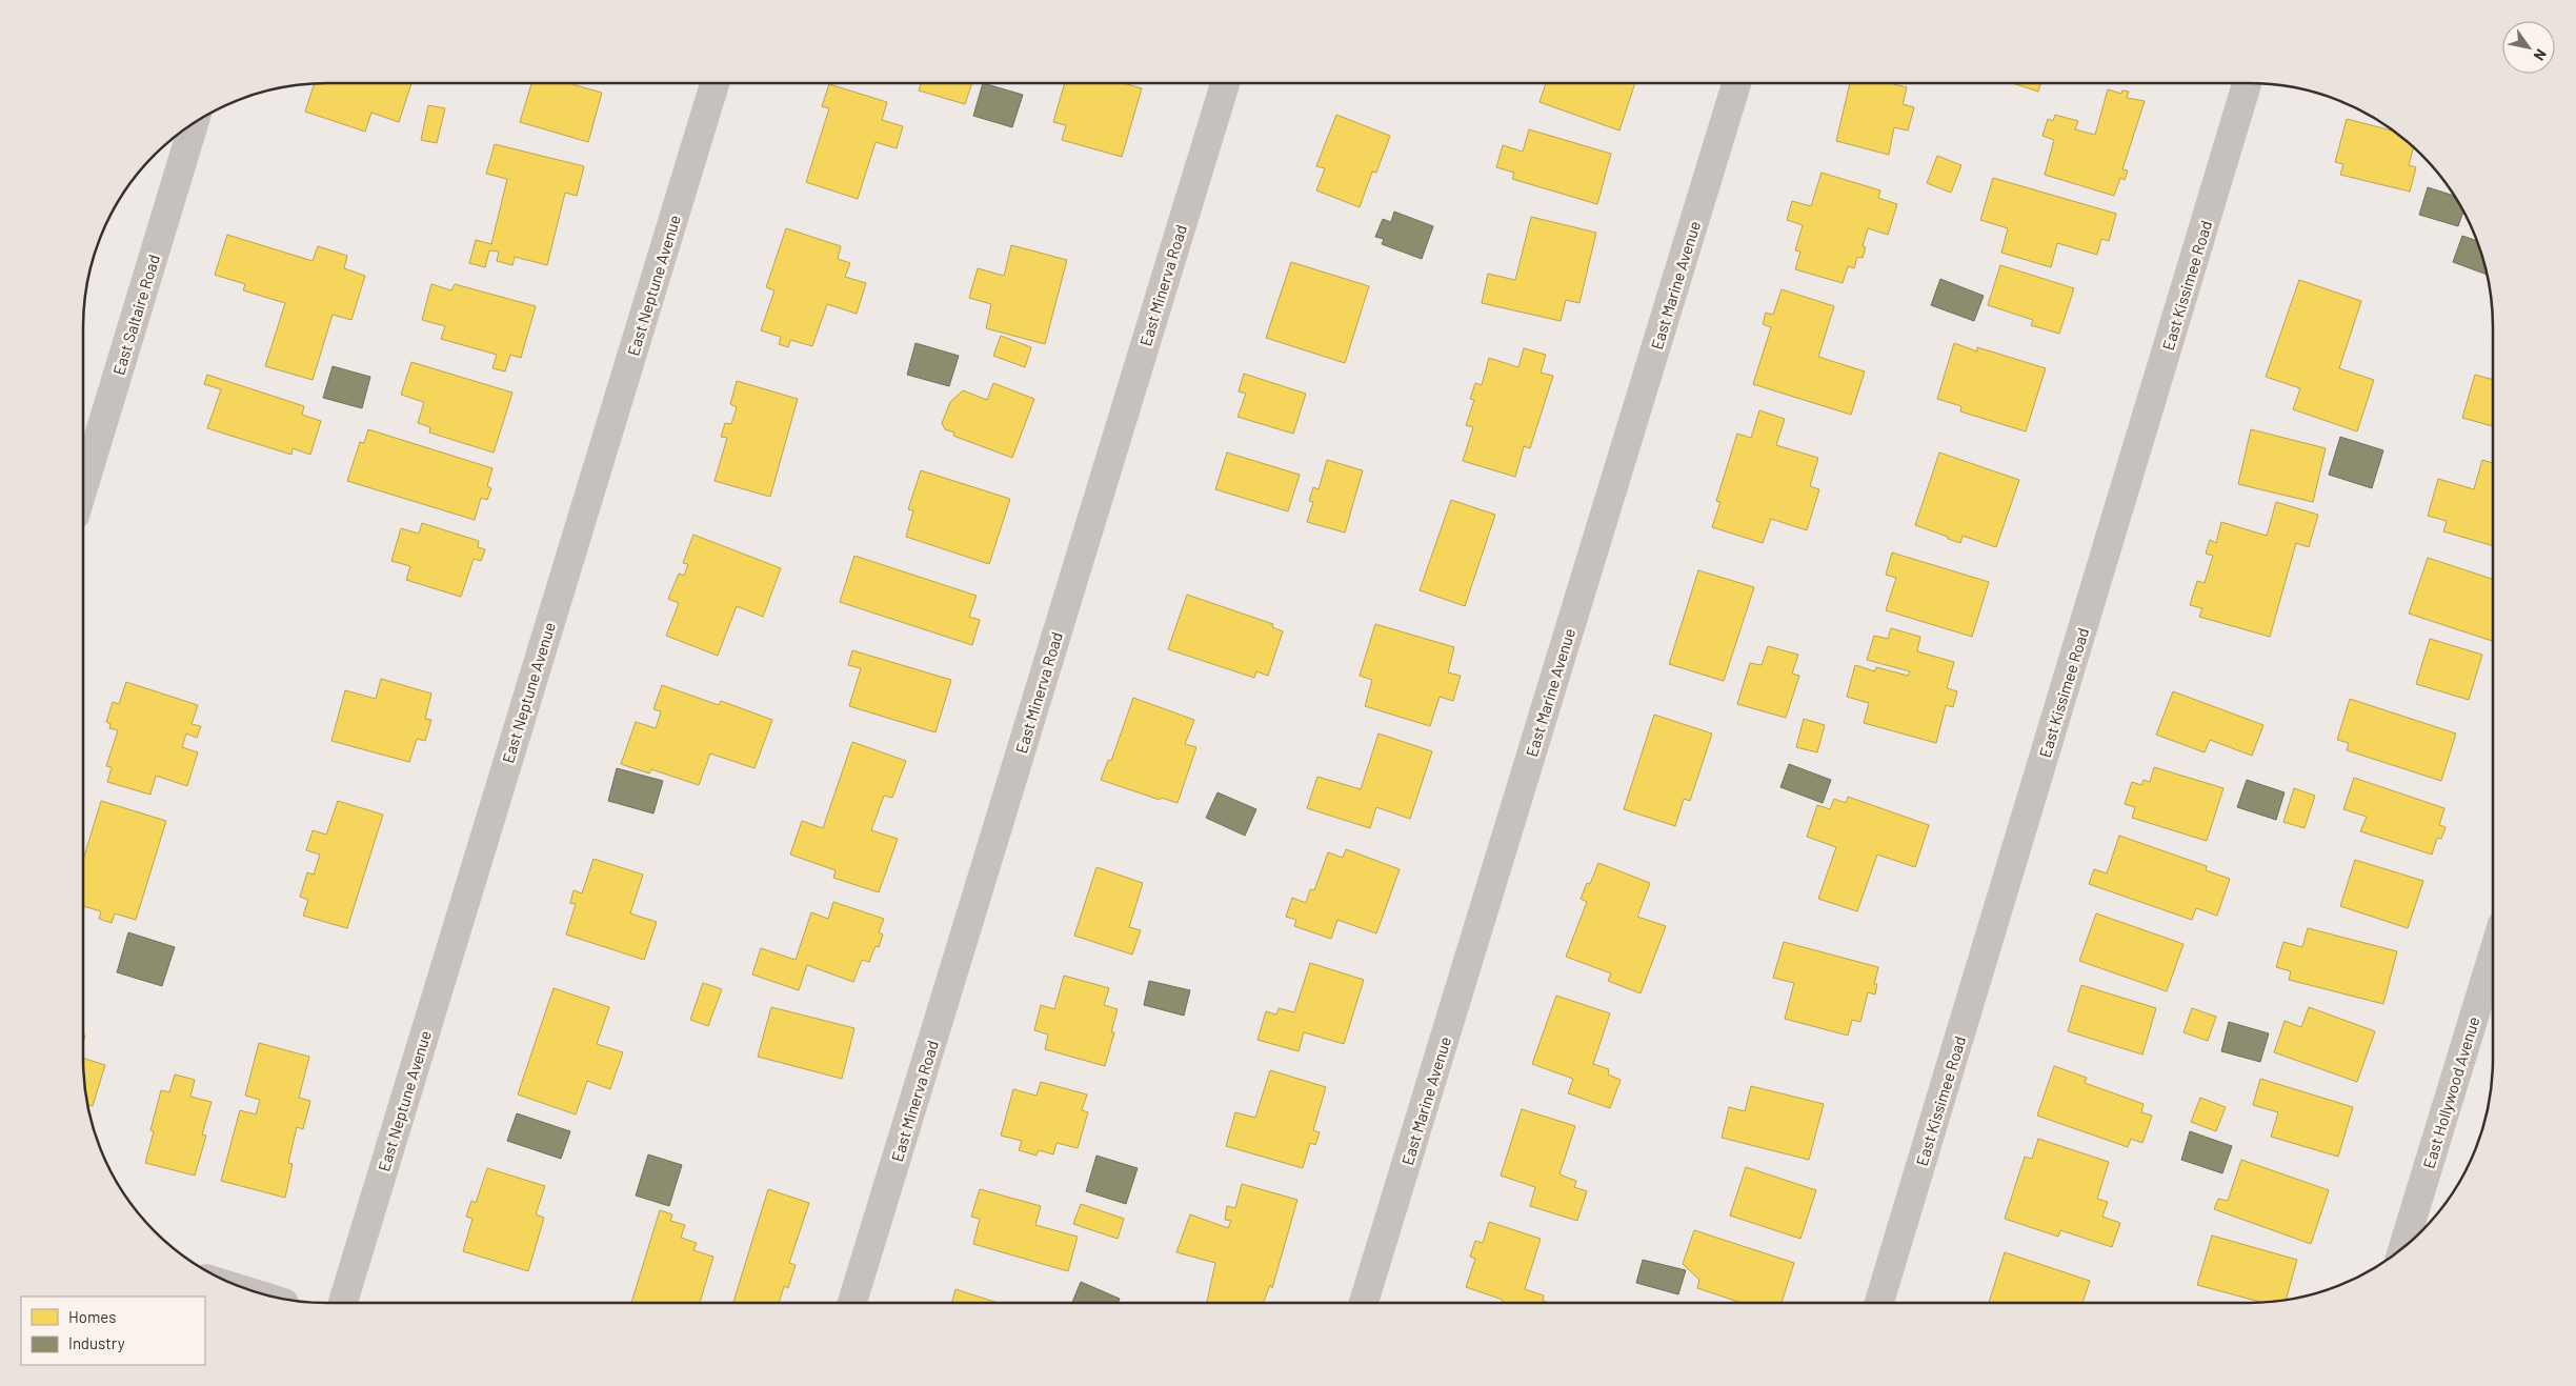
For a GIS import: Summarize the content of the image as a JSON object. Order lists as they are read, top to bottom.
{
  "streets": {
    "street": [
      "East Neptune Avenue",
      "East Minerva Road",
      "East Marine Avenue",
      "East Kissimee Road",
      "East Saltaire Road",
      "East Hollywood Avenue"
    ]
  },
  "legend": ["Homes", "Industry"],
  "north": "bottom right"
}
